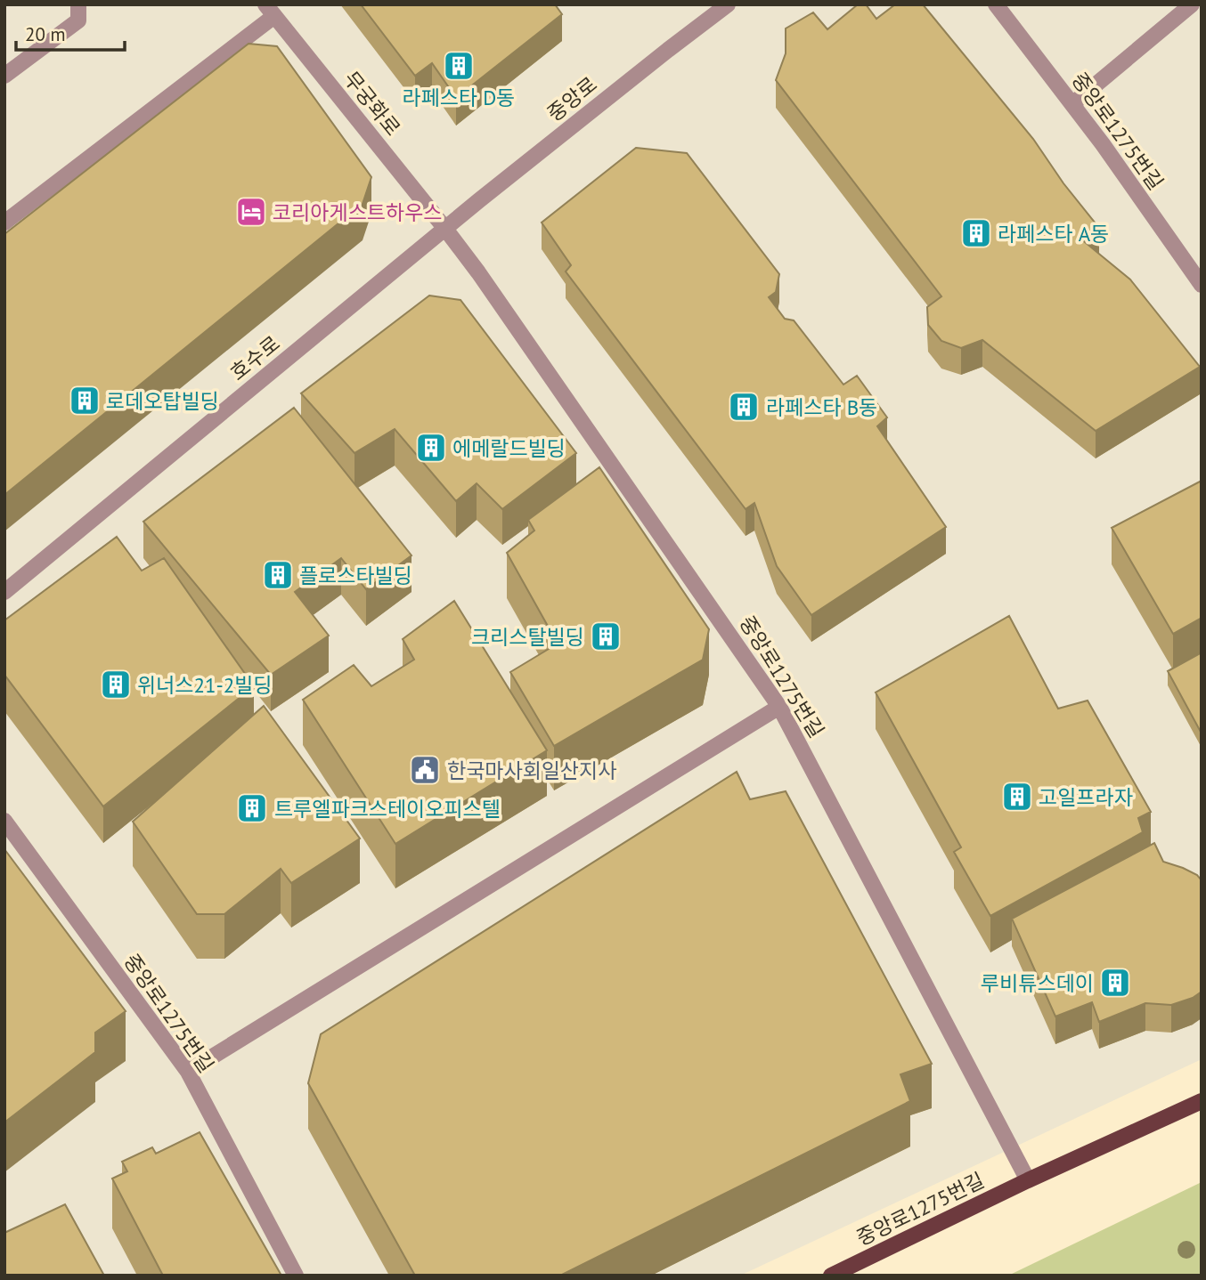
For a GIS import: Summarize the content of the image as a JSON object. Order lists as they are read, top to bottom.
{
  "streets": {
    "main road": ["중앙로1275번길"],
    "street": ["중앙로", "무궁화로", "호수로"]
  },
  "crossings": [
    ["중앙로", "무궁화로"],
    ["중앙로", "중앙로1275번길"],
    ["중앙로", "호수로"],
    ["무궁화로", "중앙로1275번길"],
    ["무궁화로", "호수로"],
    ["중앙로1275번길", "호수로"]
  ],
  "places": {
    "building": [
      "라페스타 D동",
      "라페스타 A동",
      "로데오탑빌딩",
      "라페스타 B동",
      "에메랄드빌딩",
      "플로스타빌딩",
      "크리스탈빌딩",
      "위너스21-2빌딩",
      "고일프라자",
      "트루엘파크스테이오피스텔",
      "루비튜스데이"
    ],
    "hotel": ["코리아게스트하우스"],
    "public building": ["한국마사회일산지사"]
  },
  "scale_bar": "20 m"
}
